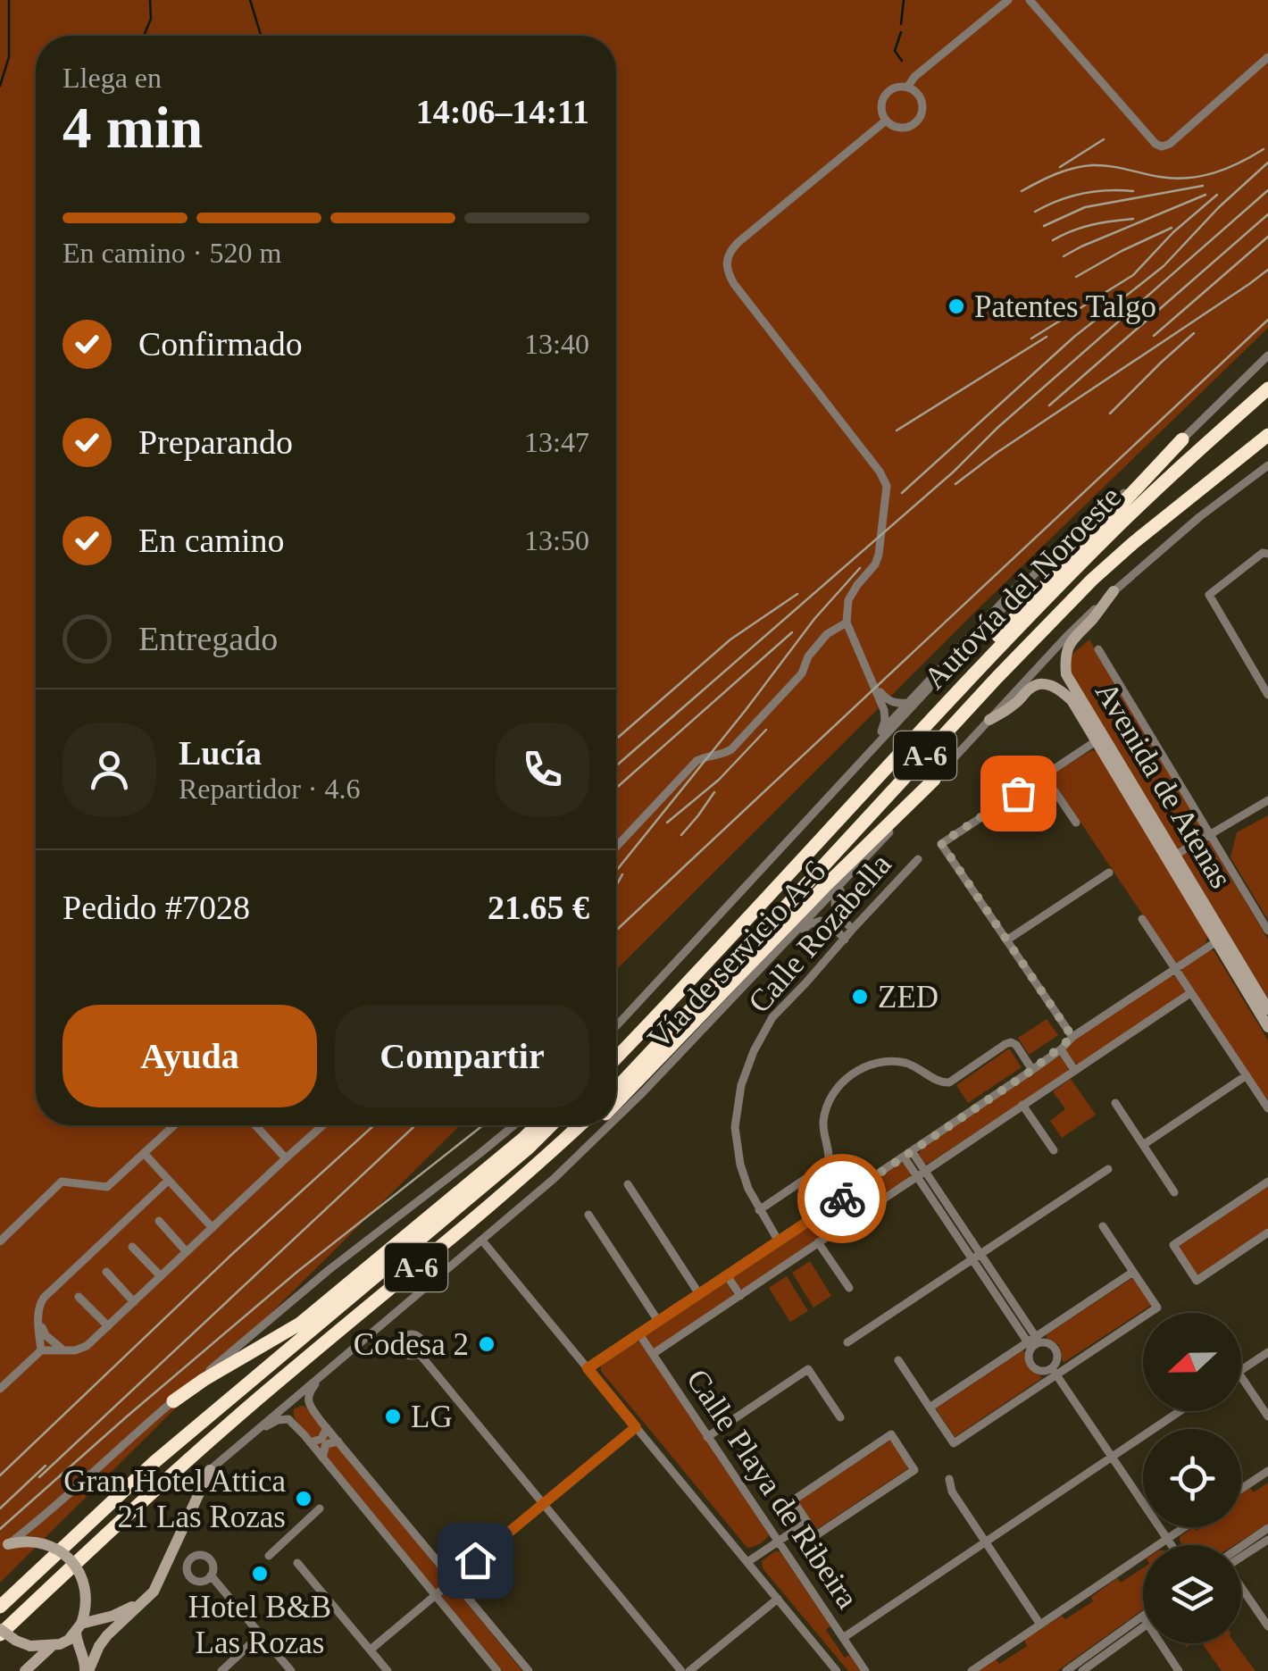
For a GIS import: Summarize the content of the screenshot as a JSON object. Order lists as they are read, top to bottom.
{
  "streets": {
    "highway": ["Autovía del Noroeste", "A-6"],
    "main road": ["Avenida de Atenas", "Vía de servicio A-6"],
    "street": ["Calle Rozabella", "Calle Playa de Ribeira"]
  },
  "crossings": [
    ["Avenida de Atenas", "Vía de servicio A-6"]
  ],
  "places": [
    "Patentes Talgo",
    "ZED",
    "Codesa 2",
    "LG",
    "Gran Hotel Attica 21 Las Rozas",
    "Hotel B&B Las Rozas"
  ],
  "north": "left",
  "page": {
    "heading": ["4 min", "Llega en", "14:06–14:11"],
    "panel": [
      "Lucía",
      "Repartidor · 4.6",
      "Pedido #7028",
      "21.65 €"
    ],
    "bar": "En camino · 520 m",
    "list": [
      ["Confirmado", "13:40"],
      ["Preparando", "13:47"],
      ["En camino", "13:50"],
      "Entregado"
    ],
    "buttons": ["Ayuda", "Compartir"]
  }
}
